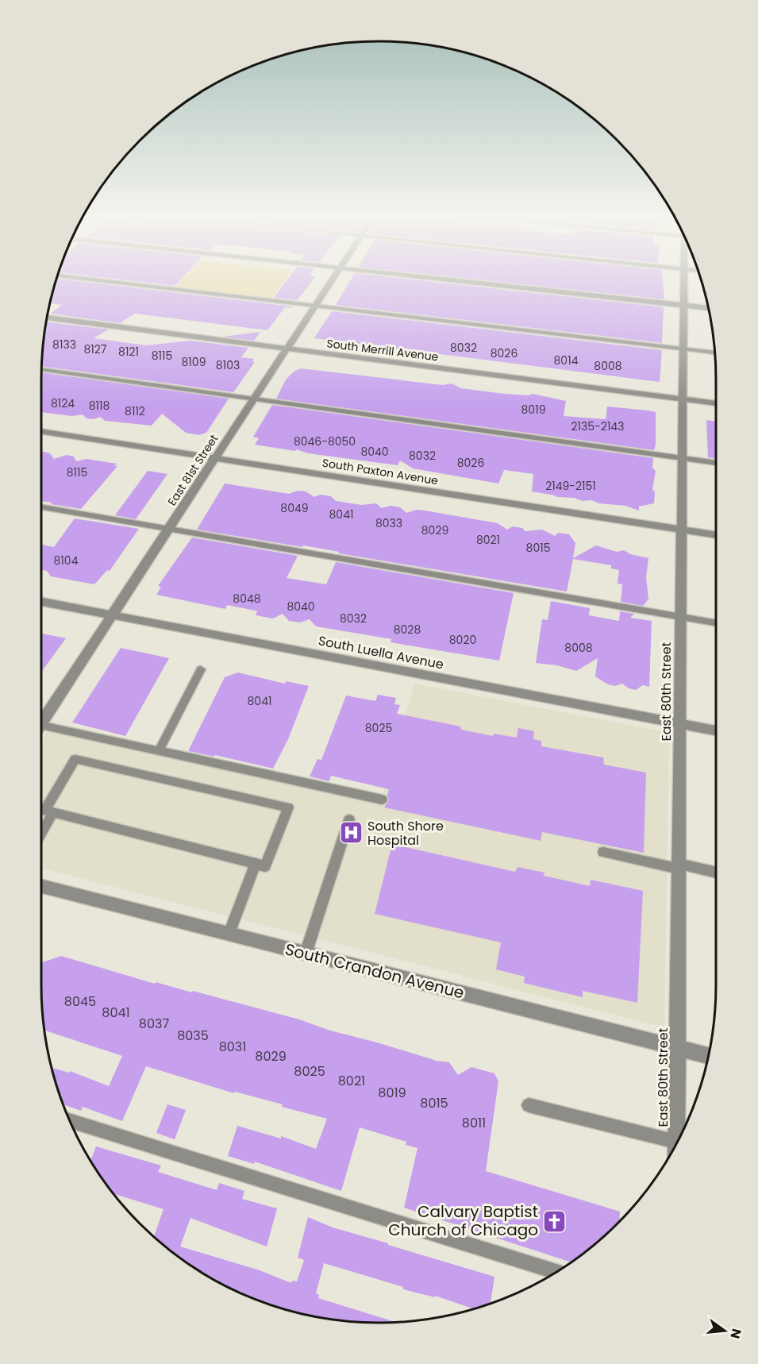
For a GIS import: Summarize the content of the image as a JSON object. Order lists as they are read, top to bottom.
{
  "streets": {
    "street": [
      "South Merrill Avenue",
      "East 81st Street",
      "South Paxton Avenue",
      "South Luella Avenue",
      "East 80th Street",
      "South Crandon Avenue"
    ]
  },
  "crossings": [
    ["South Merrill Avenue", "East 81st Street"],
    ["South Merrill Avenue", "East 80th Street"],
    ["East 81st Street", "South Paxton Avenue"],
    ["East 81st Street", "South Luella Avenue"],
    ["South Paxton Avenue", "East 80th Street"],
    ["South Luella Avenue", "East 80th Street"],
    ["East 80th Street", "South Crandon Avenue"]
  ],
  "places": {
    "hospital": ["South Shore Hospital"],
    "church": ["Calvary Baptist Church of Chicago"]
  },
  "house_numbers": [
    "8133",
    "8032",
    "8127",
    "8121",
    "8026",
    "8115",
    "8014",
    "8109",
    "8103",
    "8008",
    "8124",
    "8118",
    "8019",
    "8112",
    "2135-2143",
    "8046-8050",
    "8040",
    "8032",
    "8026",
    "8115",
    "2149-2151",
    "8049",
    "8041",
    "8033",
    "8029",
    "8021",
    "8015",
    "8104",
    "8048",
    "8040",
    "8032",
    "8028",
    "8020",
    "8008",
    "8041",
    "8025",
    "8045",
    "8041",
    "8037",
    "8035",
    "8031",
    "8029",
    "8025",
    "8021",
    "8019",
    "8015",
    "8011"
  ],
  "north": "right"
}
